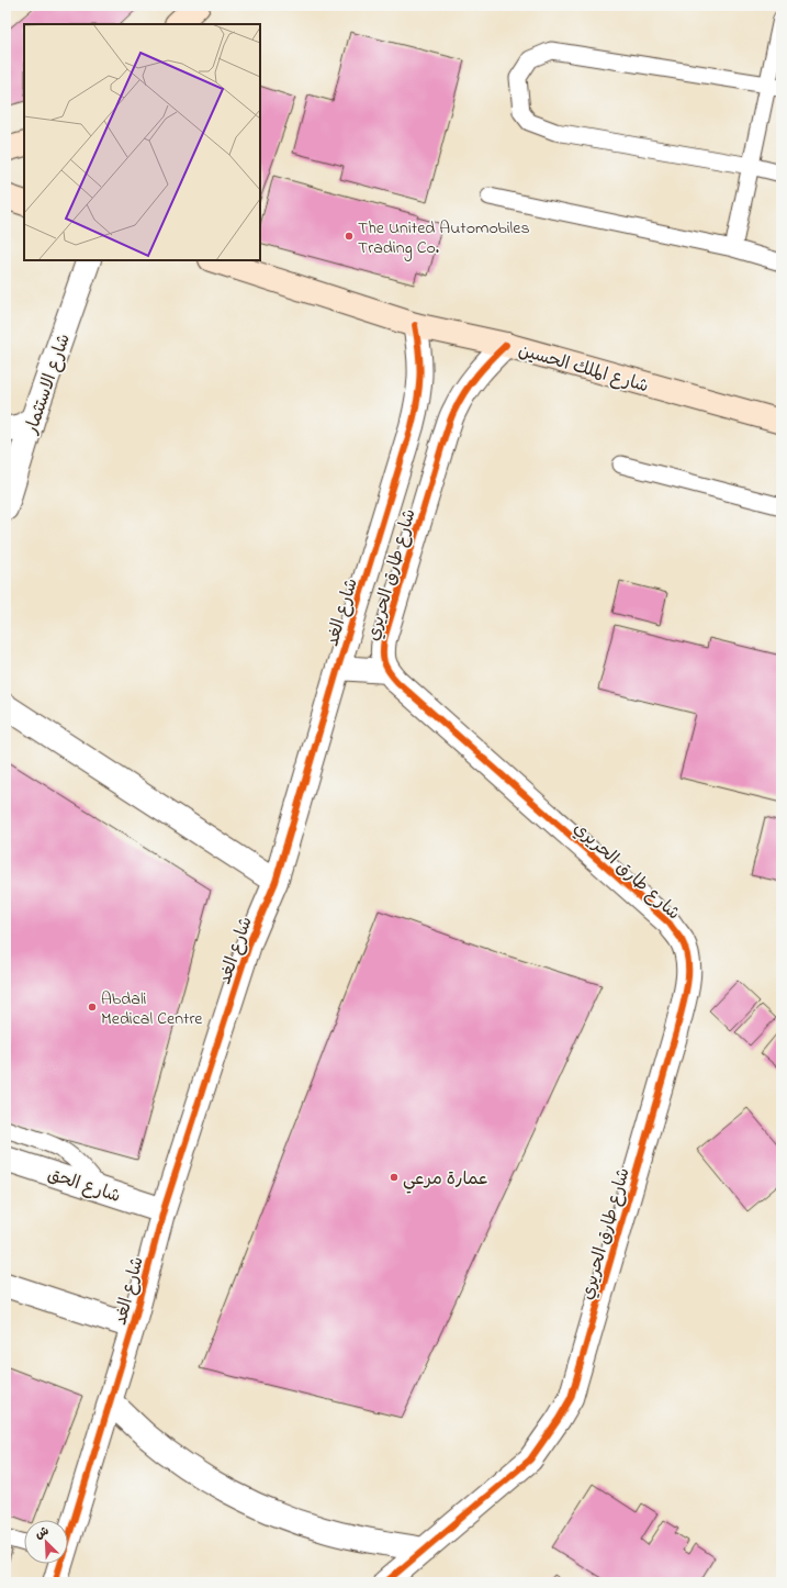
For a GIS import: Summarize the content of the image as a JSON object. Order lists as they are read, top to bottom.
{
  "streets": {
    "main road": ["شارع الملك الحسين"],
    "street": [
      "شارع الاستثمار",
      "شارع طارق الحريري",
      "شارع الغد",
      "شارع الحق"
    ]
  },
  "crossings": [
    ["شارع الملك الحسين", "شارع طارق الحريري"],
    ["شارع الملك الحسين", "شارع الغد"],
    ["شارع الغد", "شارع الحق"]
  ],
  "places": ["The United Automobiles Trading Co.", "Abdali Medical Centre", "عمارة مرعي"],
  "north": "top left"
}
